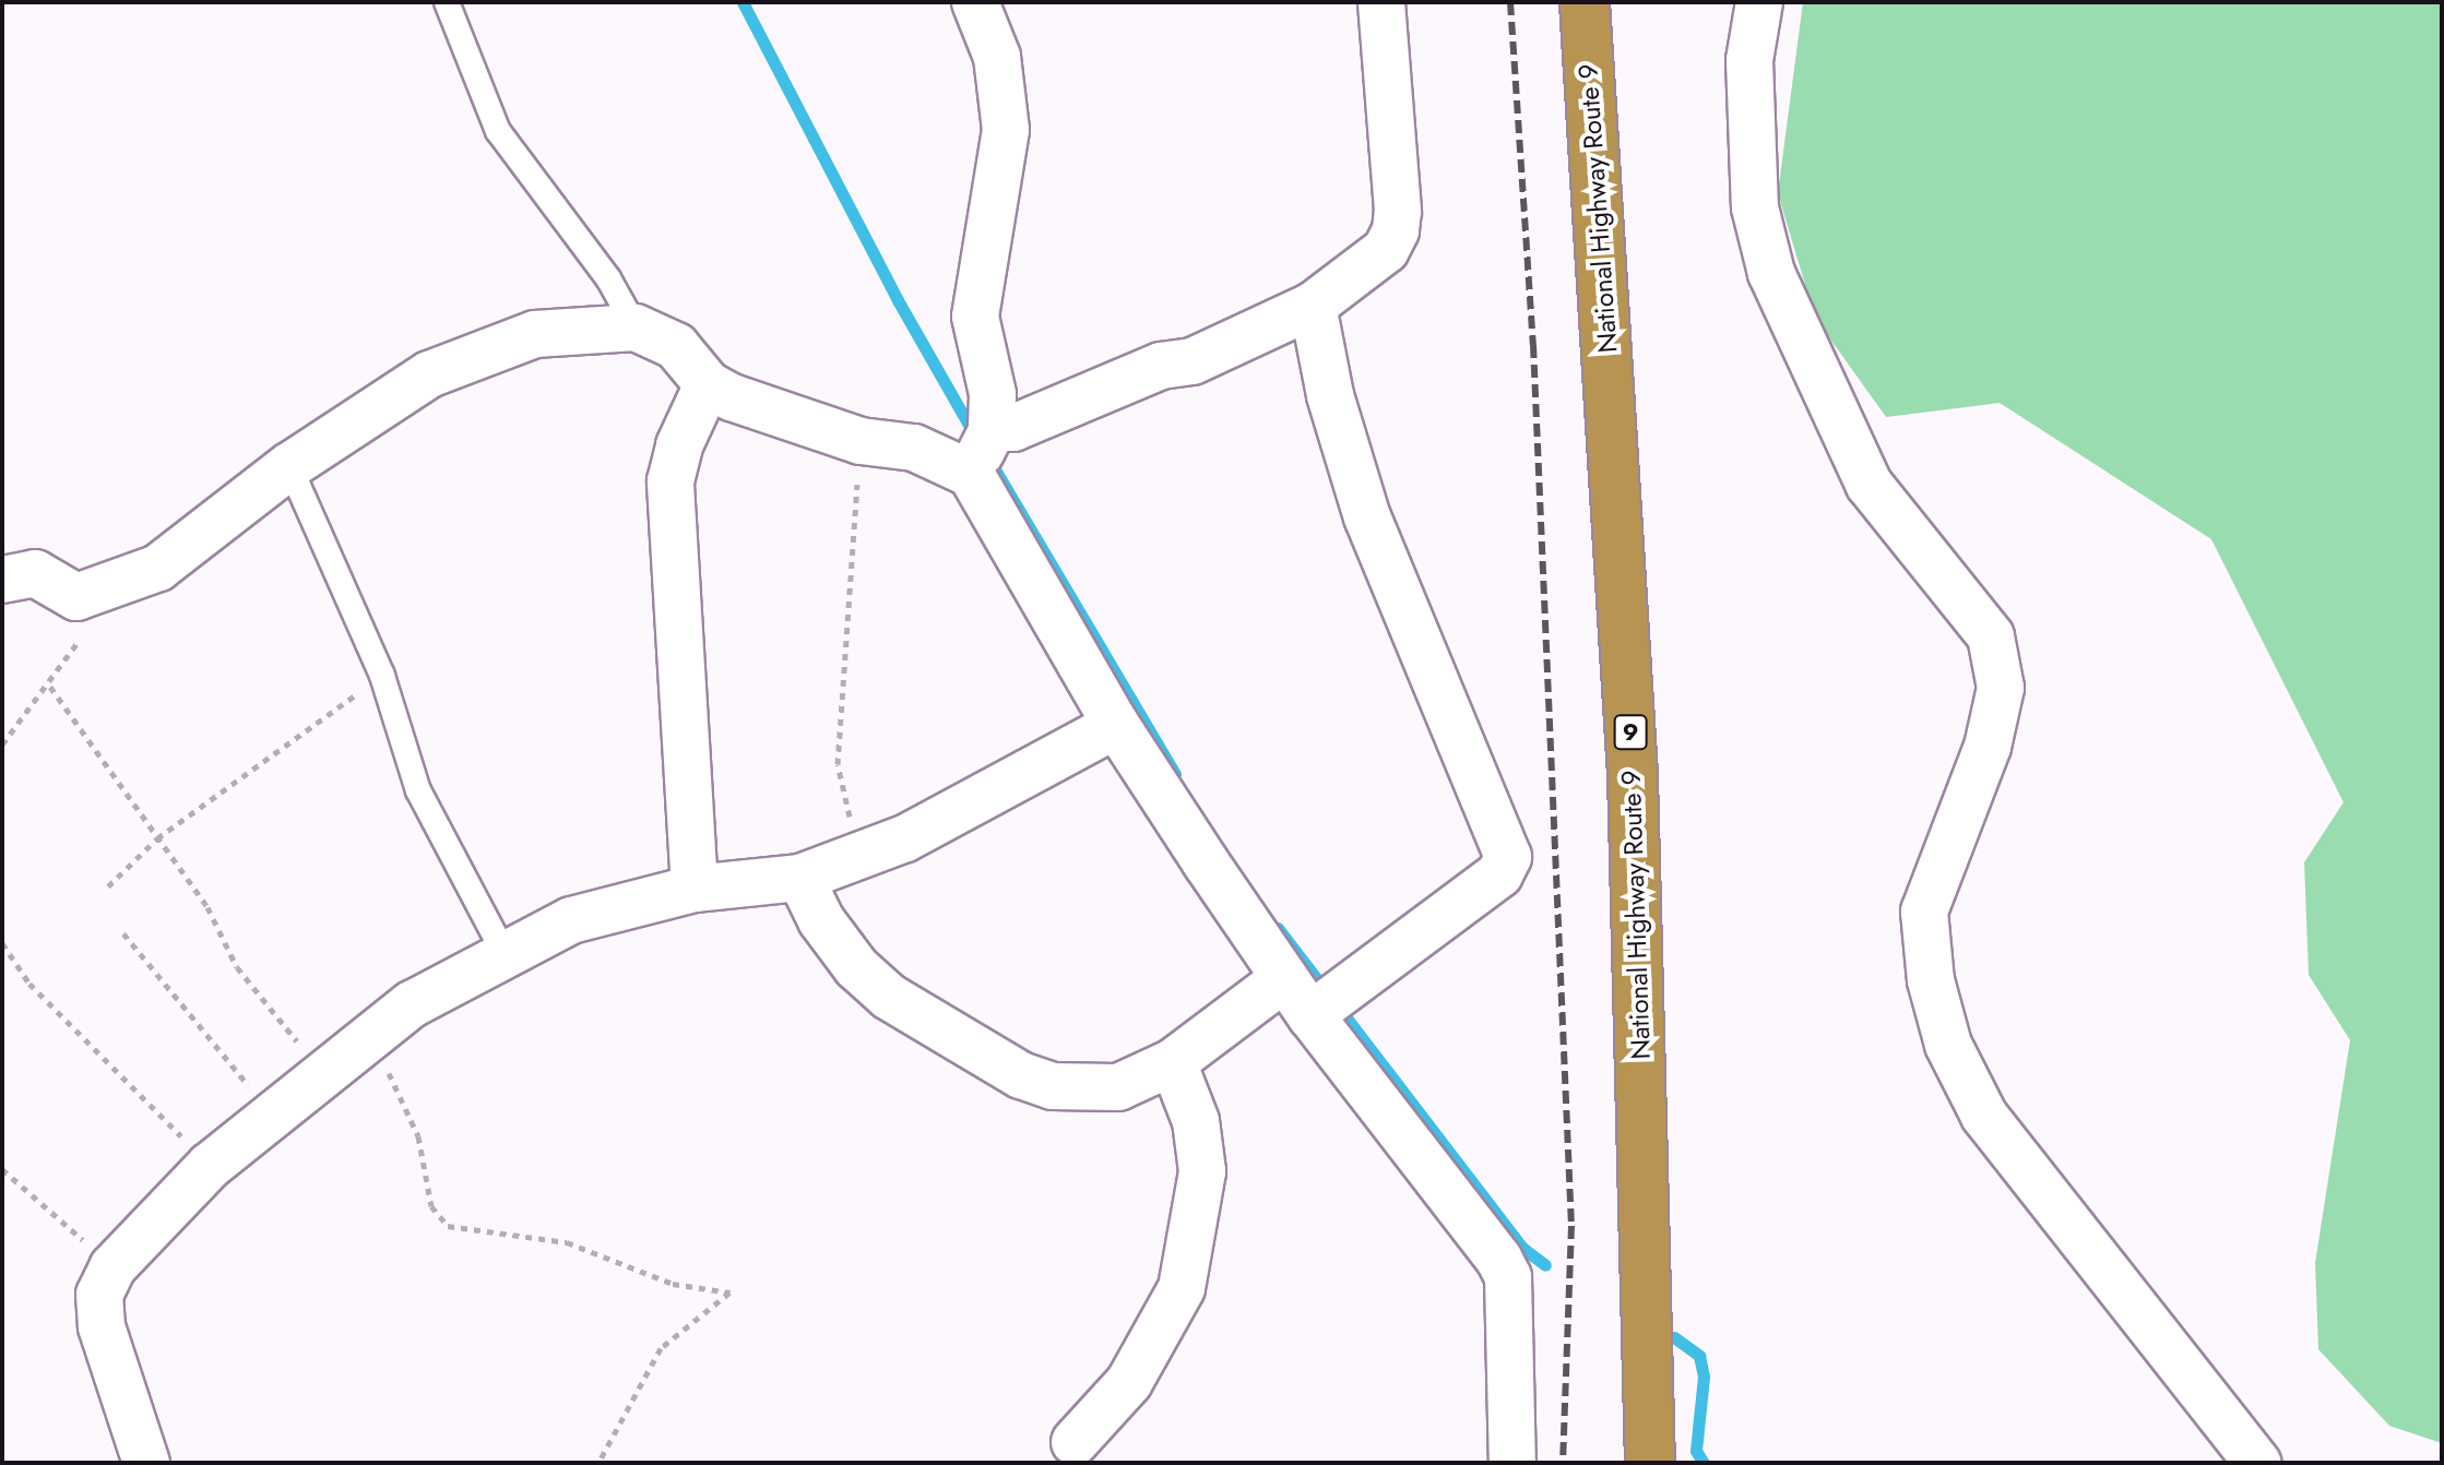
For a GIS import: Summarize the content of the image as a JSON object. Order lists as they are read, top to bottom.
{
  "streets": {
    "highway": ["National Highway Route 9", "9"]
  }
}
